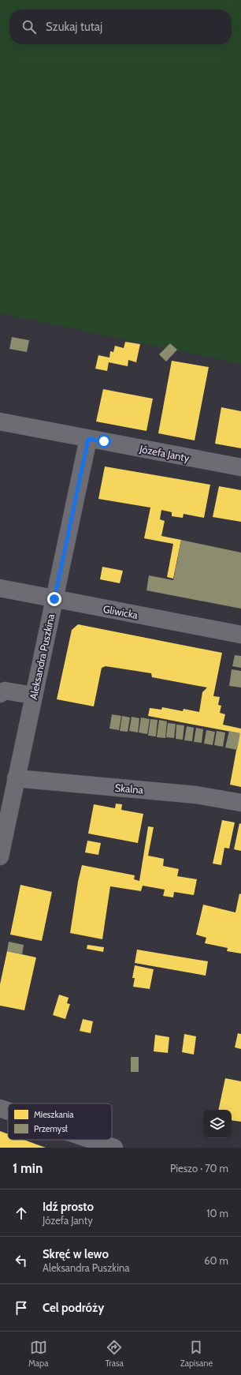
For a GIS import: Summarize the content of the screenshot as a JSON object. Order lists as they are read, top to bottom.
{
  "streets": {
    "street": [
      "Józefa Janty",
      "Gliwicka",
      "Aleksandra Puszkina",
      "Skalna"
    ]
  },
  "crossings": [
    ["Józefa Janty", "Aleksandra Puszkina"],
    ["Gliwicka", "Aleksandra Puszkina"],
    ["Aleksandra Puszkina", "Skalna"]
  ],
  "legend": ["Mieszkania", "Przemysł"],
  "page": {
    "search": "Szukaj tutaj",
    "heading": ["1 min", "Pieszo · 70 m"],
    "list": [
      ["Idź prosto", "Józefa Janty", "10 m"],
      ["Skręć w lewo", "Aleksandra Puszkina", "60 m"],
      "Cel podróży"
    ],
    "nav": ["Mapa", "Trasa", "Zapisane"]
  }
}
